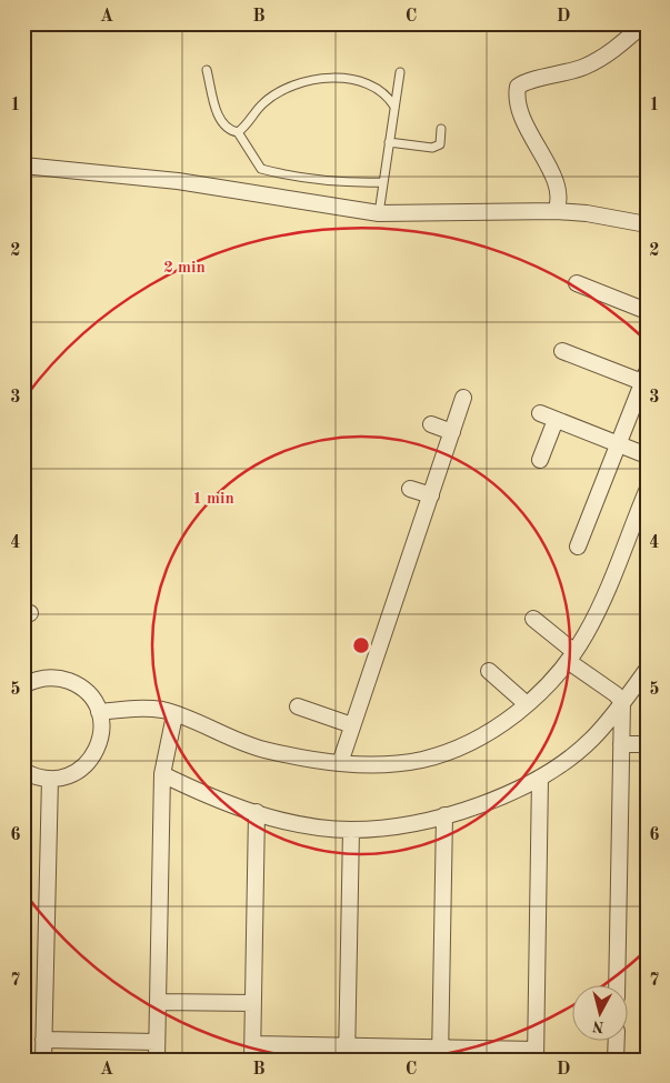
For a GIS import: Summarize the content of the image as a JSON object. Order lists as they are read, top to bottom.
{
  "north": "bottom",
  "grid": {
    "columns": [
      "A",
      "B",
      "C",
      "D"
    ],
    "rows": [
      "1",
      "2",
      "3",
      "4",
      "5",
      "6",
      "7"
    ]
  },
  "rings": ["2 min", "1 min"]
}
